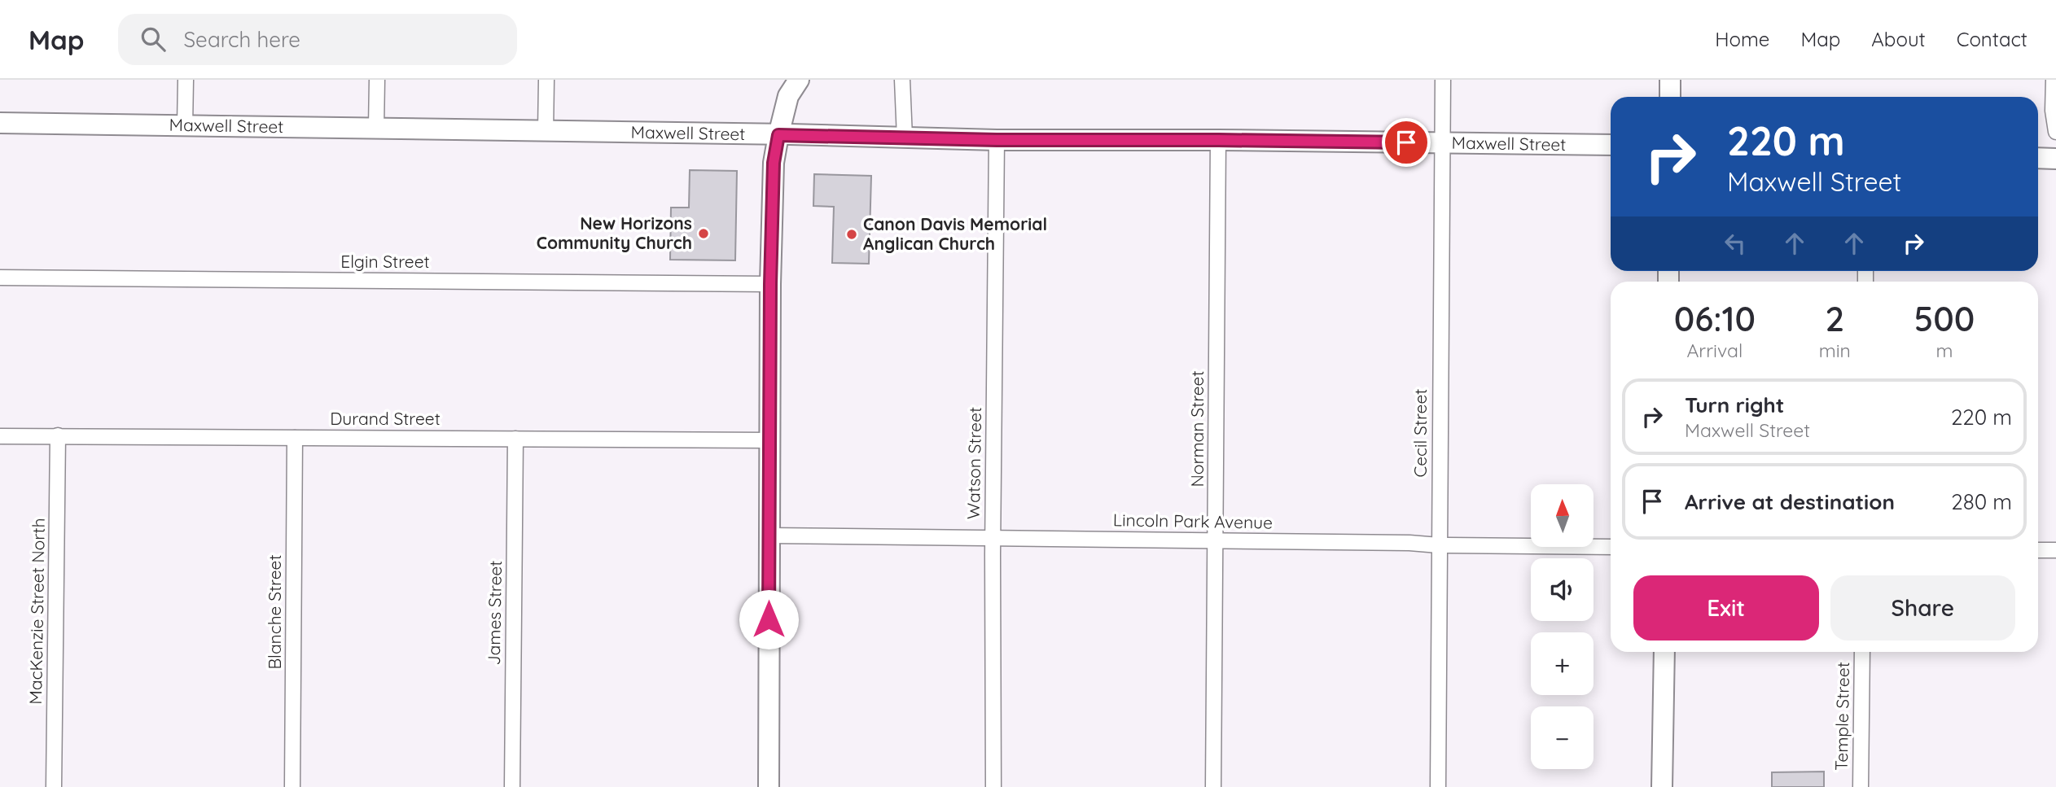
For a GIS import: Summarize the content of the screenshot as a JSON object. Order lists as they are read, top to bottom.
{
  "streets": {
    "street": [
      "Maxwell Street",
      "Elgin Street",
      "Durand Street",
      "Norman Street",
      "Cecil Street",
      "Watson Street",
      "Lincoln Park Avenue",
      "MacKenzie Street North",
      "Blanche Street",
      "James Street",
      "Temple Street"
    ]
  },
  "crossings": [
    ["Maxwell Street", "Norman Street"],
    ["Maxwell Street", "Cecil Street"],
    ["Maxwell Street", "Watson Street"],
    ["Durand Street", "MacKenzie Street North"],
    ["Durand Street", "Blanche Street"],
    ["Durand Street", "James Street"],
    ["Norman Street", "Lincoln Park Avenue"],
    ["Cecil Street", "Lincoln Park Avenue"],
    ["Watson Street", "Lincoln Park Avenue"]
  ],
  "places": ["New Horizons Community Church", "Canon Davis Memorial Anglican Church"],
  "north": "top",
  "page": {
    "header": "Map",
    "search": "Search here",
    "nav": [
      "Home",
      "Map",
      "About",
      "Contact"
    ],
    "turn": ["220 m", "Maxwell Street"],
    "eta": [
      "06:10",
      "Arrival",
      "2",
      "min",
      "500",
      "m"
    ],
    "list": [
      {
        "name": "Turn right",
        "note": "Maxwell Street",
        "value": "220 m"
      },
      {
        "name": "Arrive at destination",
        "value": "280 m"
      }
    ],
    "map_buttons": ["+", "−"],
    "buttons": ["Exit", "Share"]
  }
}
